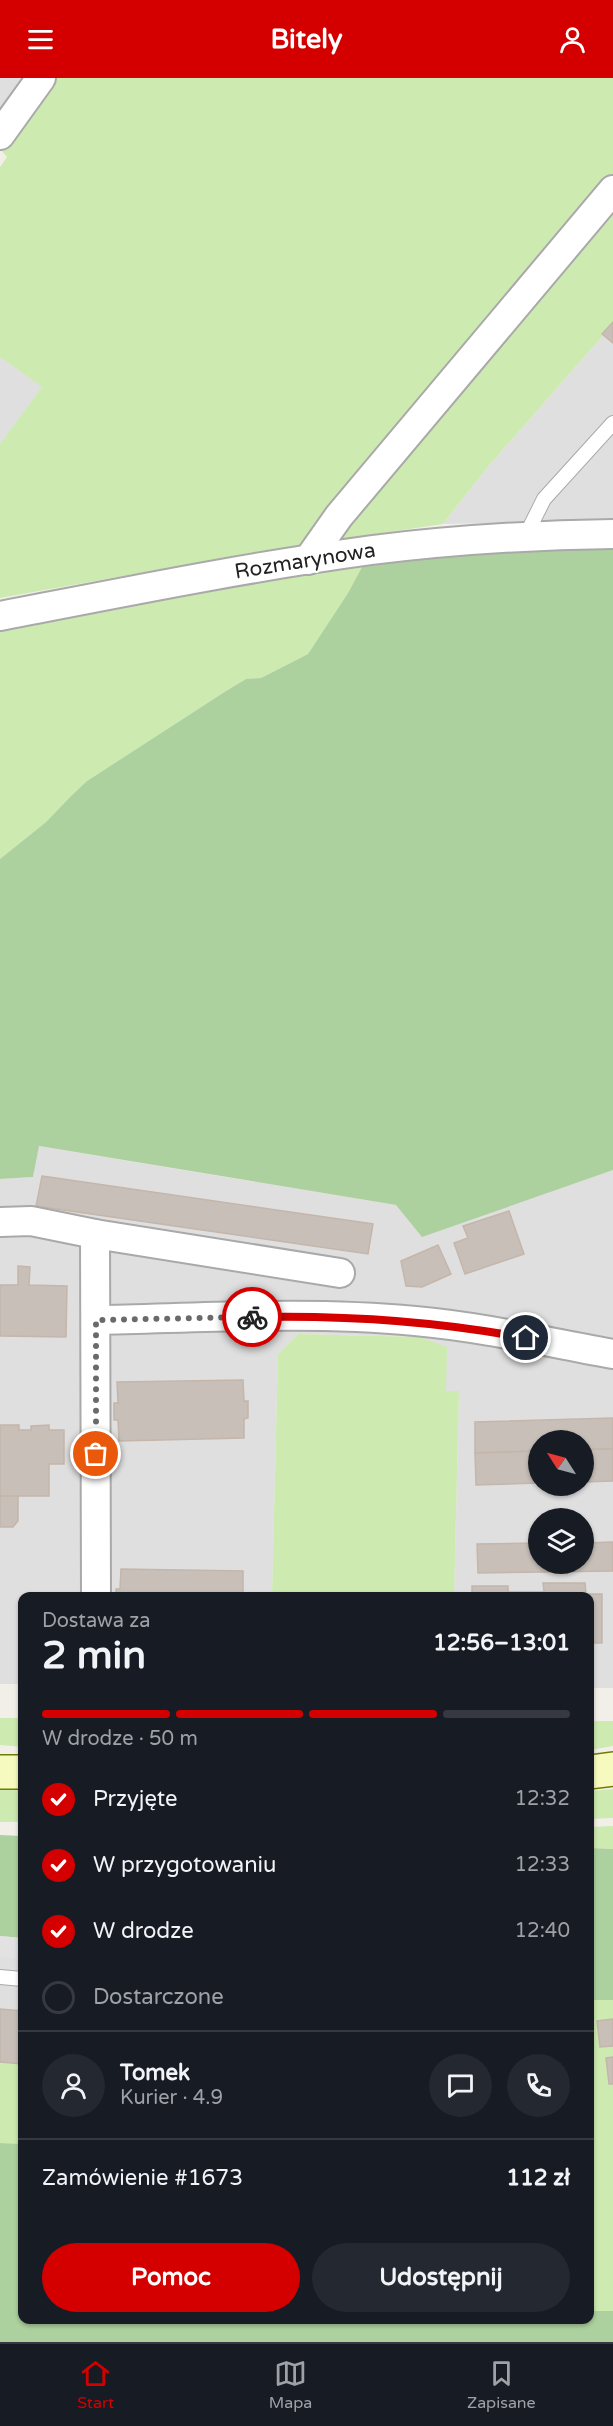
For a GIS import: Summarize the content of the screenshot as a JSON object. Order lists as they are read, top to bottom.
{
  "streets": {
    "street": ["Rozmarynowa"]
  },
  "north": "top left",
  "page": {
    "header": "Bitely",
    "heading": ["2 min", "Dostawa za", "12:56–13:01"],
    "panel": [
      "Tomek",
      "Kurier · 4.9",
      "Zamówienie #1673",
      "112 zł"
    ],
    "bar": "W drodze · 50 m",
    "list": [
      ["Przyjęte", "12:32"],
      ["W przygotowaniu", "12:33"],
      ["W drodze", "12:40"],
      "Dostarczone"
    ],
    "buttons": ["Pomoc", "Udostępnij"],
    "tabs": ["Start", "Mapa", "Zapisane"]
  }
}
